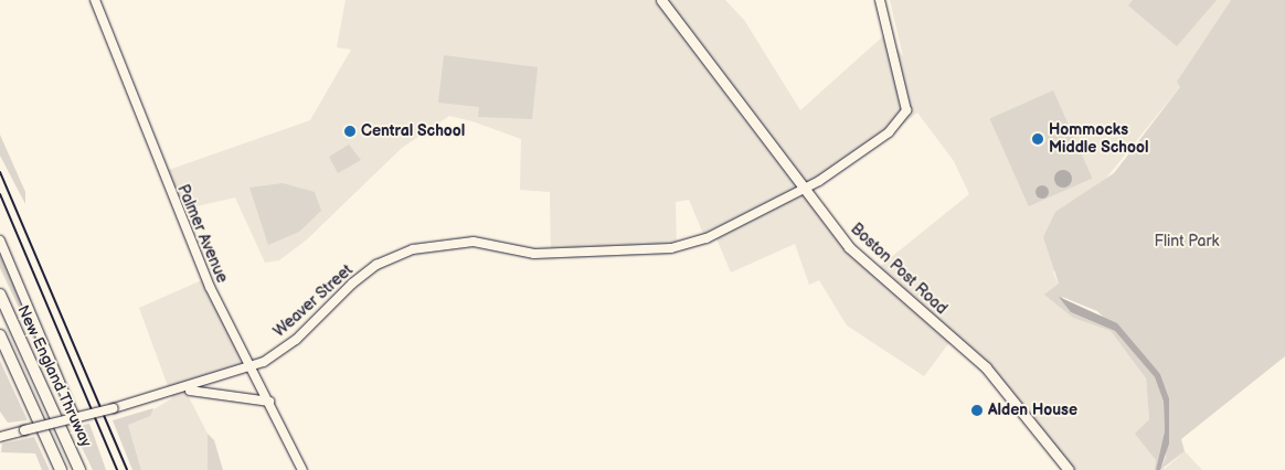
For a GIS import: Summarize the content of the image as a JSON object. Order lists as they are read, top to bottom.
{
  "streets": {
    "highway": ["New England Thruway"],
    "main road": ["Palmer Avenue", "Boston Post Road", "Weaver Street"]
  },
  "crossings": [
    ["Palmer Avenue", "Weaver Street"],
    ["Boston Post Road", "Weaver Street"]
  ],
  "parks": ["Flint Park"],
  "places": ["Central School", "Hommocks Middle School", "Alden House"]
}
